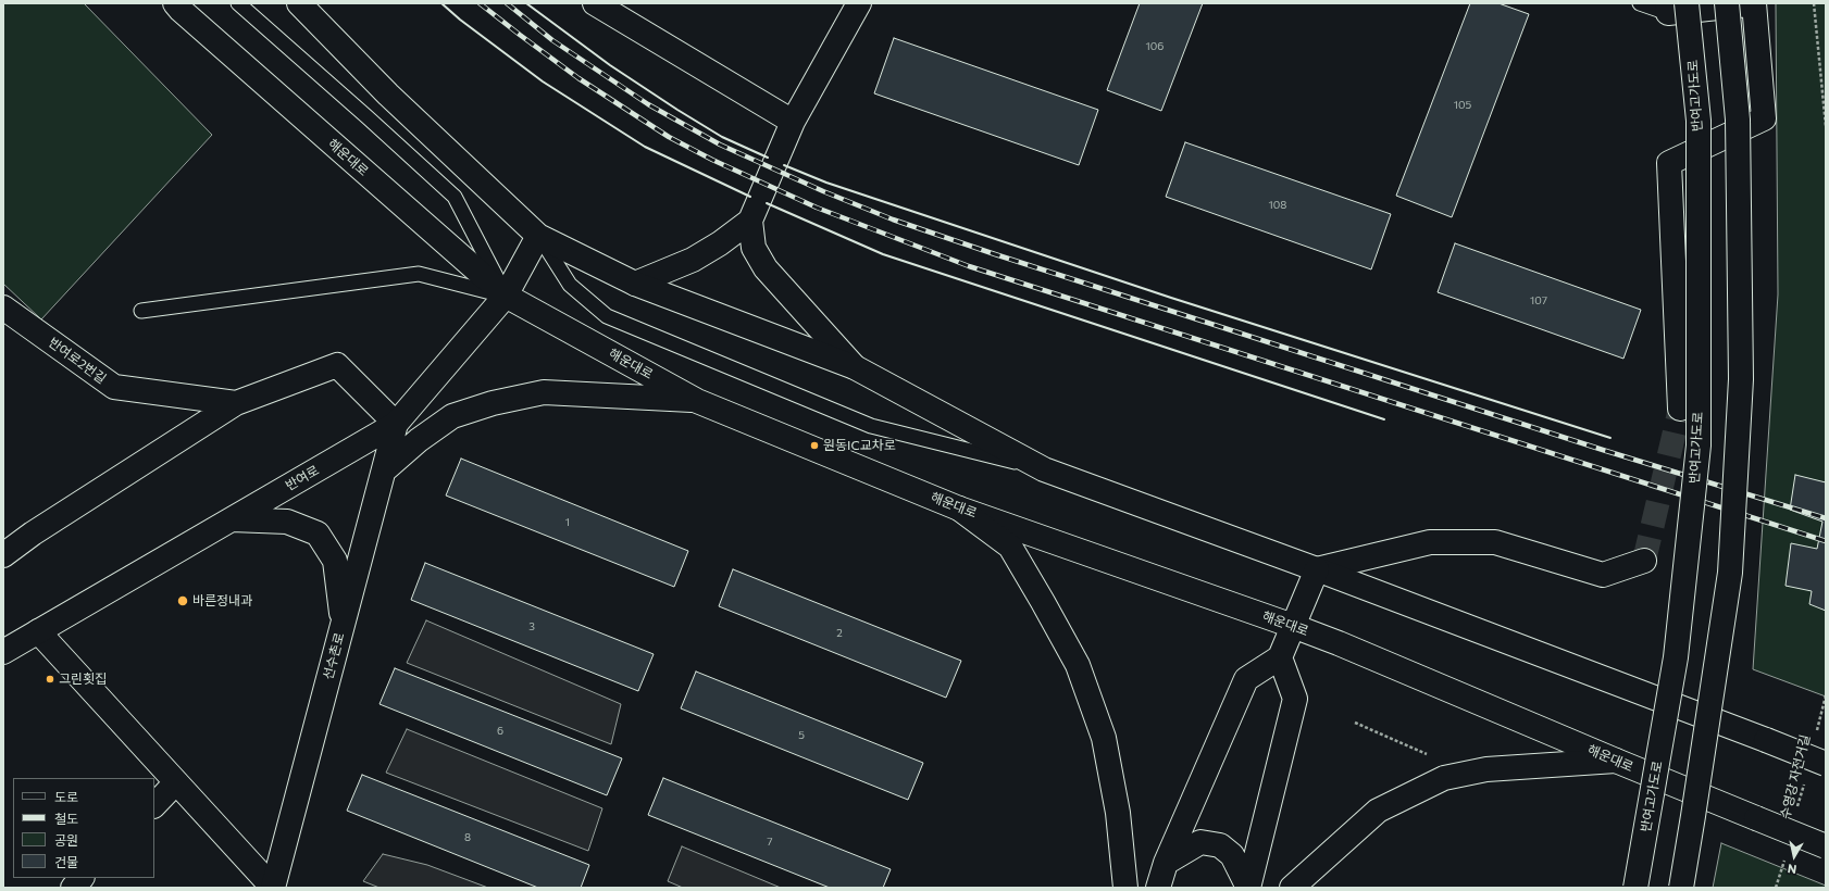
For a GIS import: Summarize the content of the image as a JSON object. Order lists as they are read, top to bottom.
{
  "streets": {
    "main road": [
      "반여고가도로",
      "해운대로",
      "반여로2번길",
      "반여로",
      "선수촌로"
    ],
    "path": ["수영강 자전거길"]
  },
  "crossings": [
    ["해운대로", "반여로"],
    ["반여로", "선수촌로"]
  ],
  "places": ["원동IC교차로", "바른정내과", "그린횟집"],
  "house_numbers": [
    "106",
    "105",
    "108",
    "107",
    "1",
    "3",
    "2",
    "6",
    "5",
    "8",
    "7"
  ],
  "legend": [
    "도로",
    "철도",
    "공원",
    "건물"
  ],
  "north": "bottom"
}
